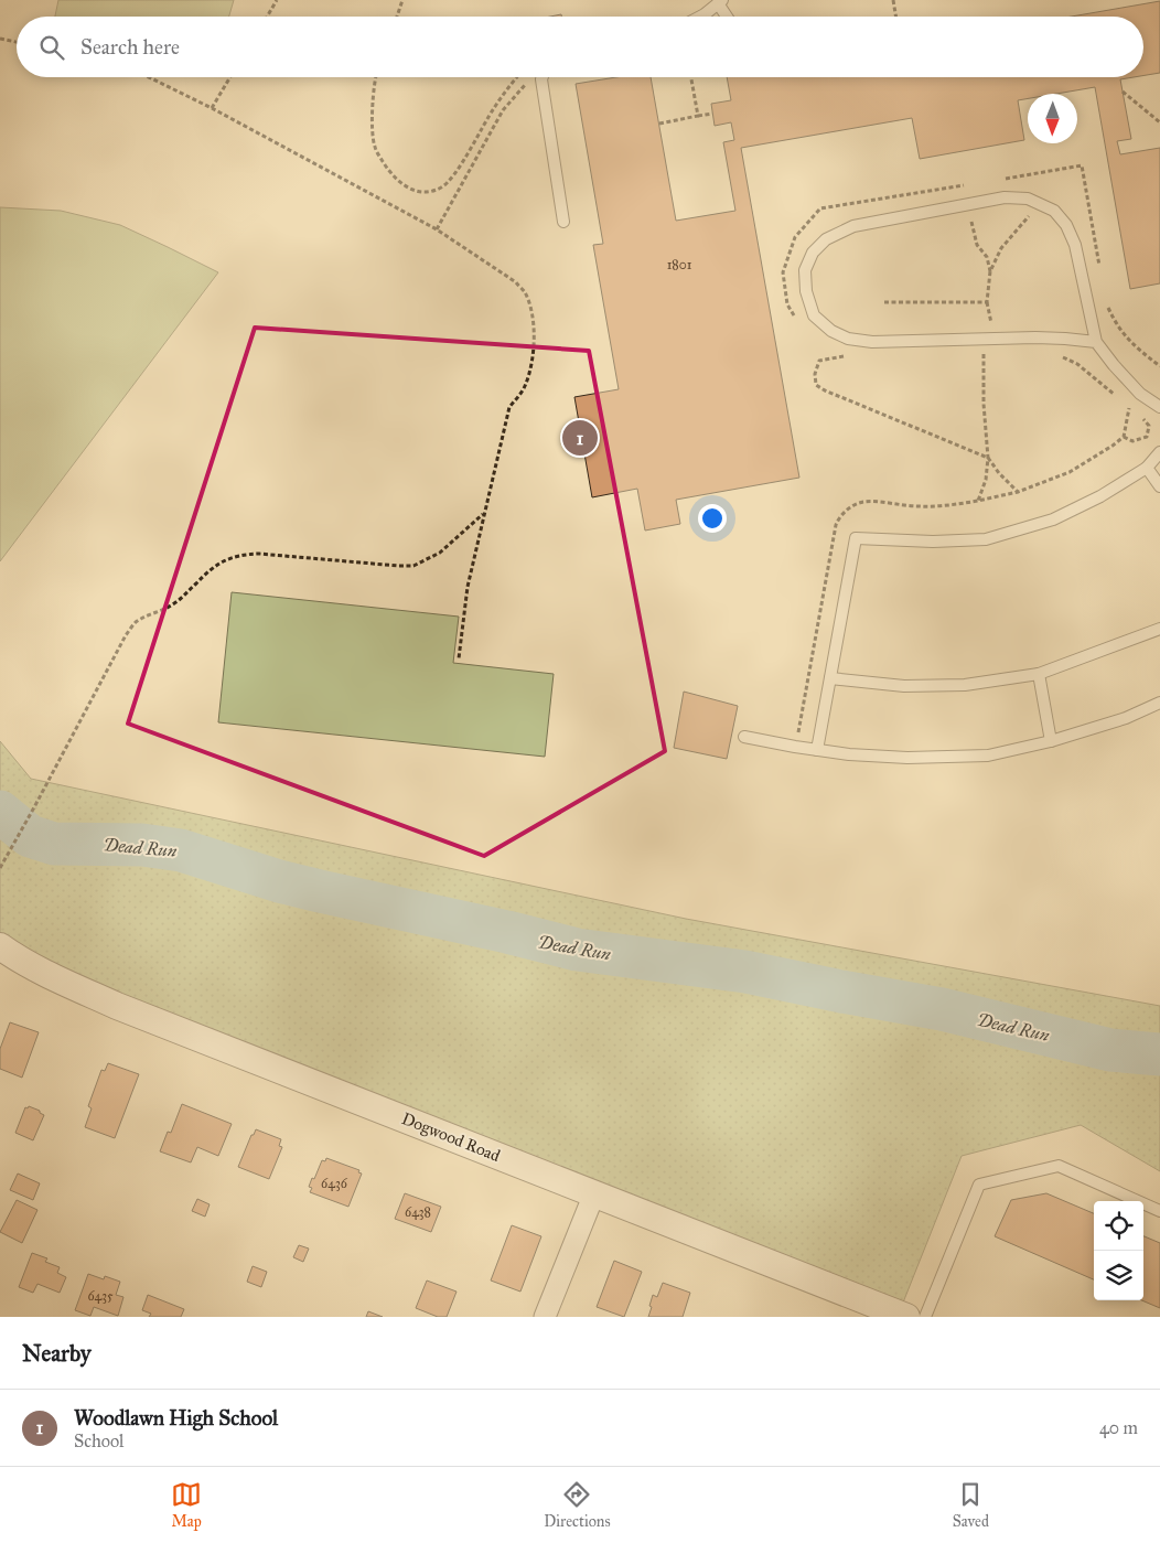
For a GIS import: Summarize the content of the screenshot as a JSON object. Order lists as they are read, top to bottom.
{
  "streets": {
    "street": ["Dogwood Road"]
  },
  "water": ["Dead Run"],
  "house_numbers": [
    "1801",
    "6436",
    "6438",
    "6435"
  ],
  "north": "bottom",
  "page": {
    "search": "Search here",
    "pins": "1",
    "heading": "Nearby",
    "list": [
      {
        "mark": "1",
        "name": "Woodlawn High School",
        "note": "School",
        "value": "40 m"
      }
    ],
    "nav": ["Map", "Directions", "Saved"]
  }
}
